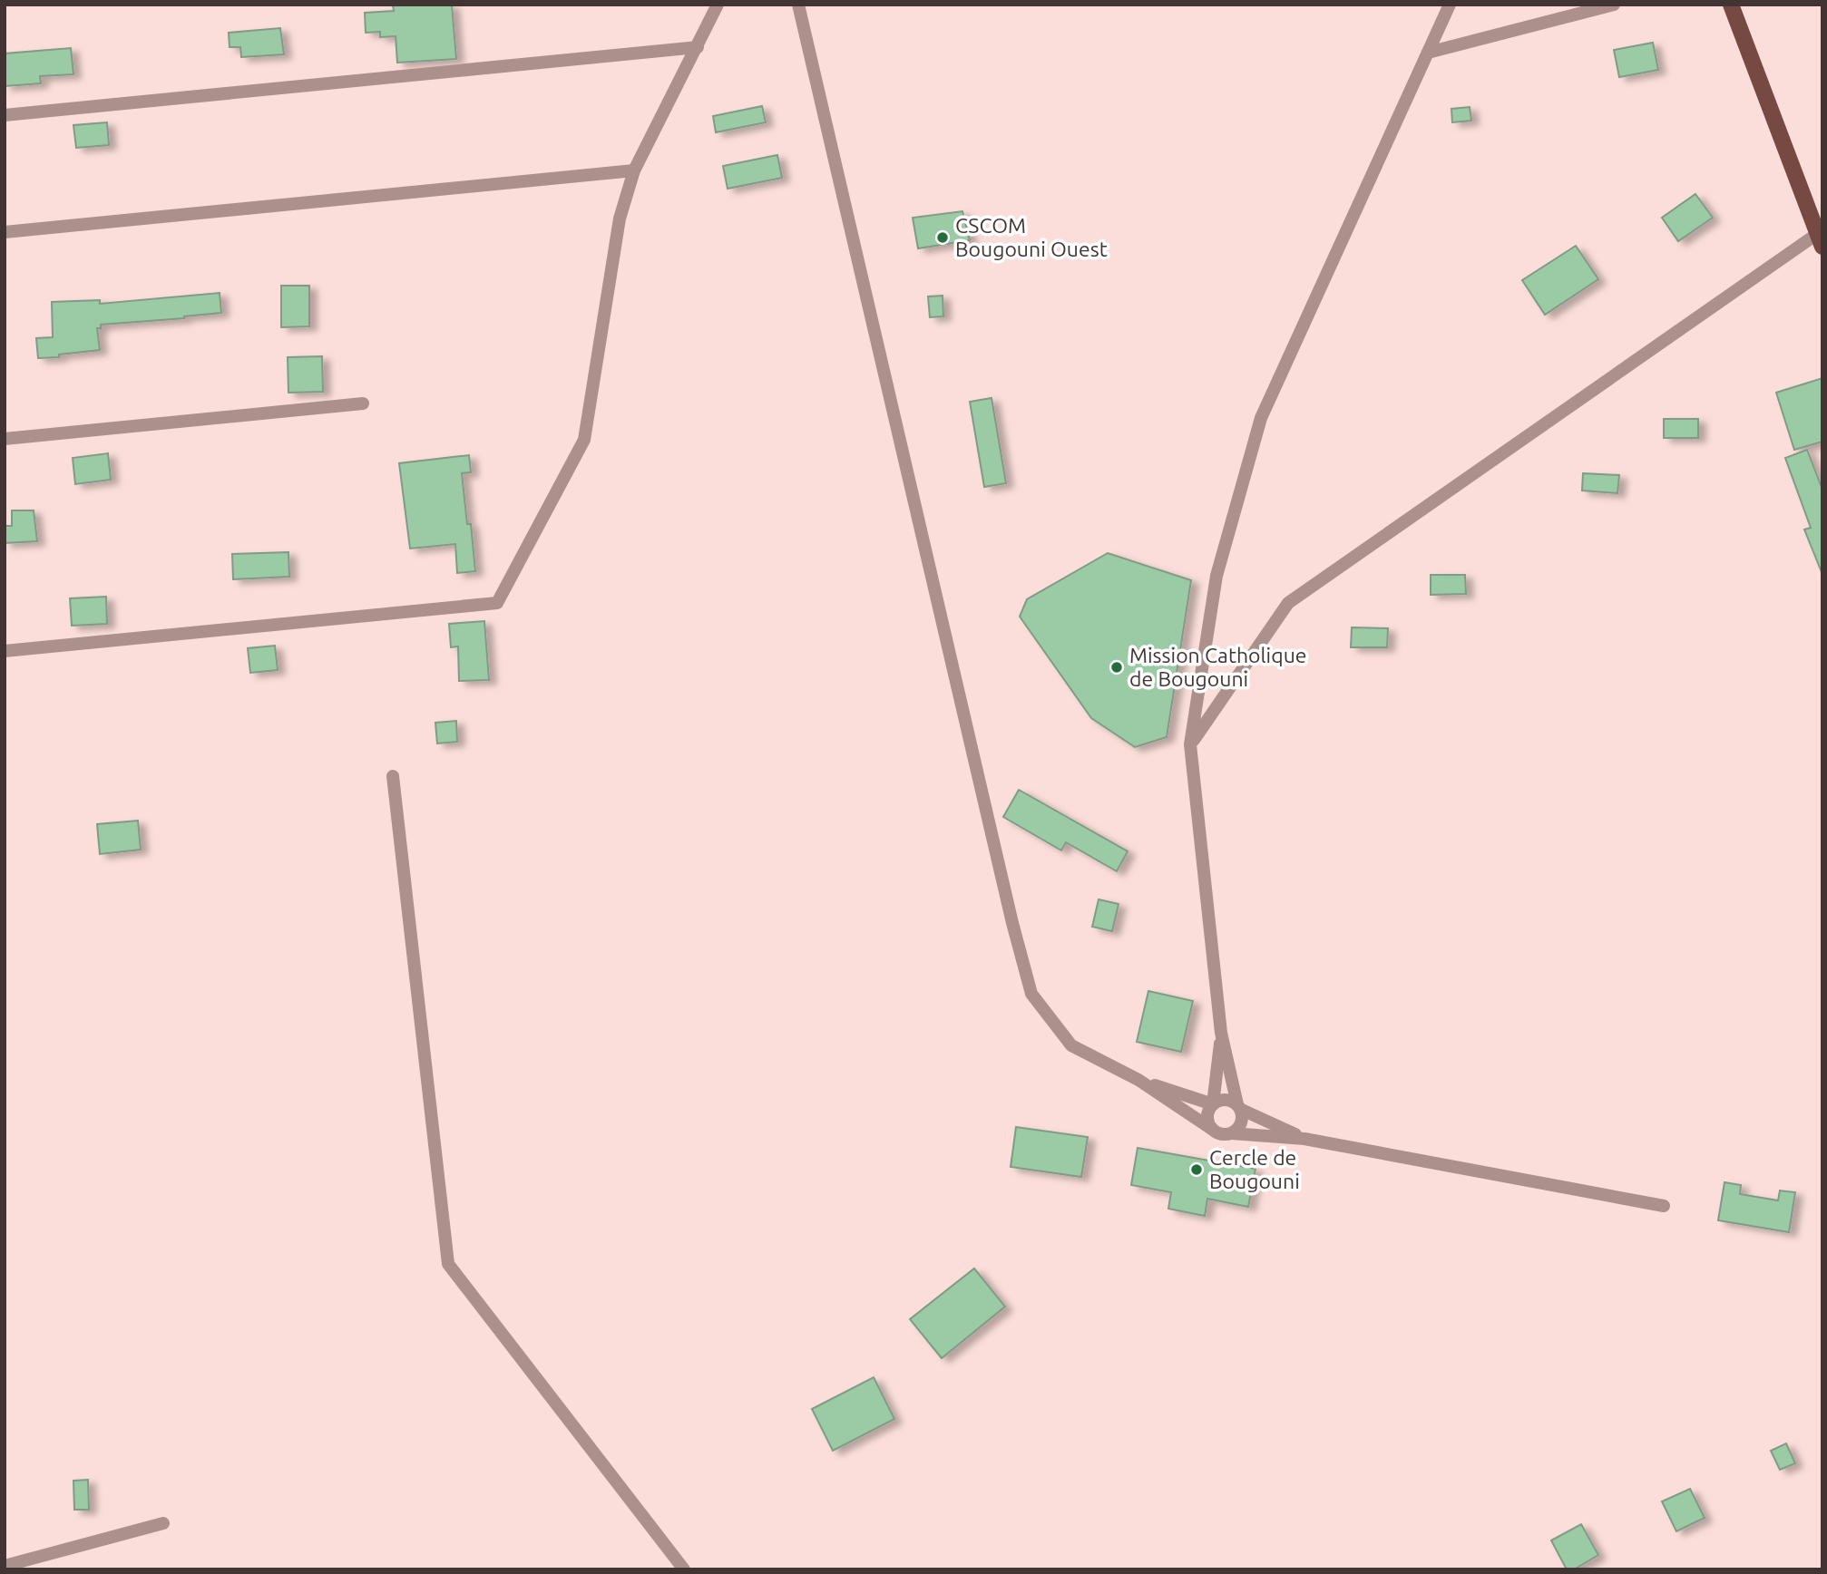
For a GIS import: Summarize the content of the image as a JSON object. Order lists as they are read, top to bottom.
{
  "places": ["CSCOM Bougouni Ouest", "Mission Catholique de Bougouni", "Cercle de Bougouni"]
}
